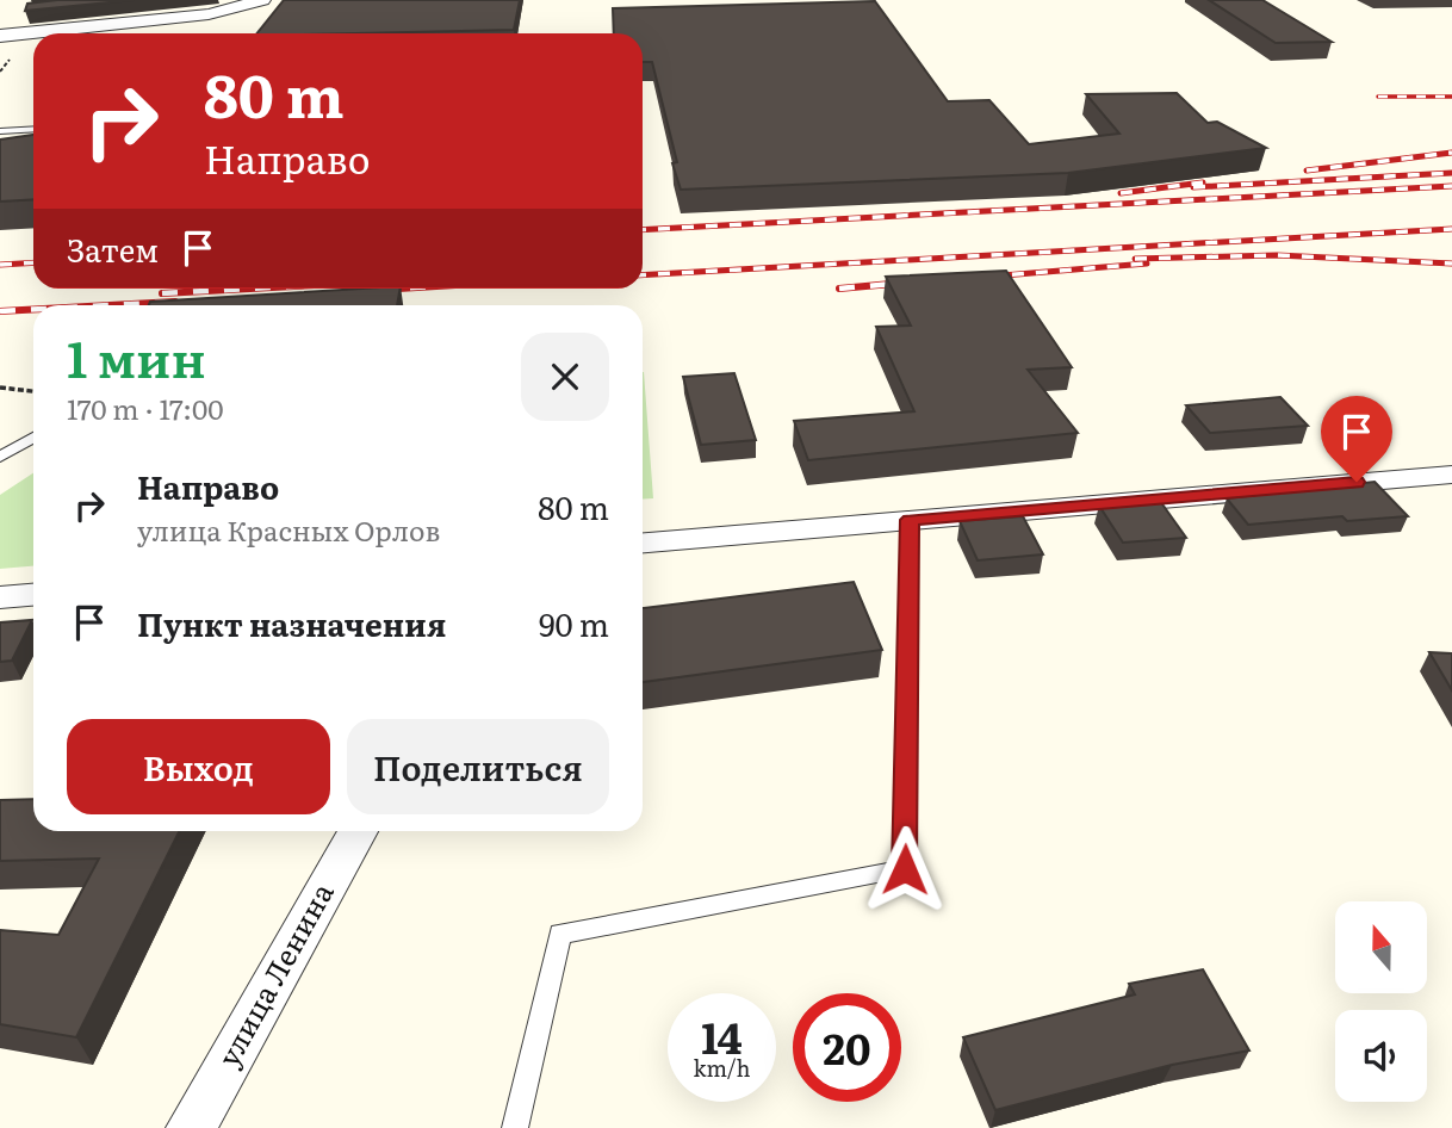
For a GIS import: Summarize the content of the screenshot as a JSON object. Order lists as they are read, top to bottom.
{
  "streets": {
    "street": ["улица Ленина"]
  },
  "north": "top",
  "page": {
    "turn": ["80 m", "Направо"],
    "then": "Затем",
    "heading": ["1 мин", "170 m · 17:00"],
    "list": [
      {
        "name": "Направо",
        "note": "улица Красных Орлов",
        "value": "80 m"
      },
      {
        "name": "Пункт назначения",
        "value": "90 m"
      }
    ],
    "buttons": ["Выход", "Поделиться"],
    "speed": "14 km/h",
    "limit": "20"
  }
}
